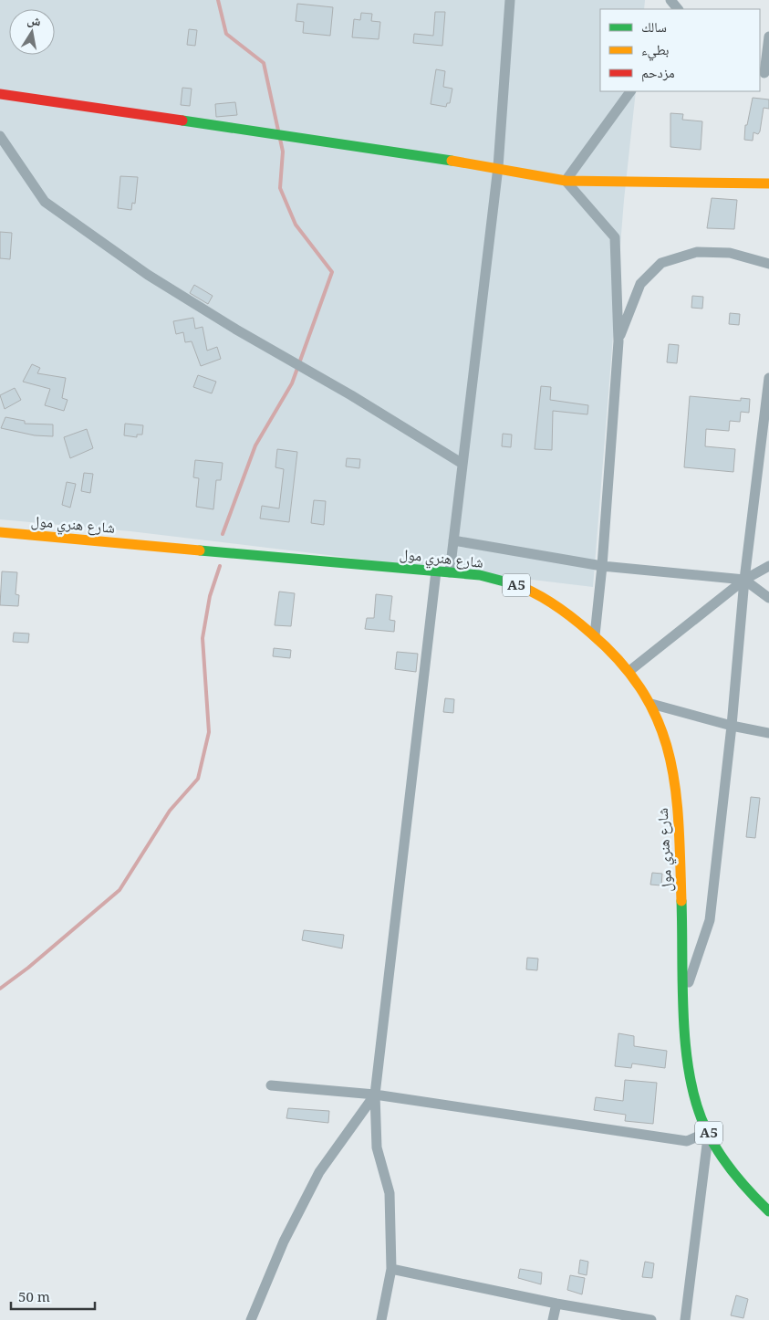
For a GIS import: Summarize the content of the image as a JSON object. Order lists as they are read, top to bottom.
{
  "streets": {
    "main road": ["شارع هنري مول", "A5"]
  },
  "legend": ["سالك", "بطيء", "مزدحم"],
  "scale_bar": "50 m",
  "north": "top"
}
